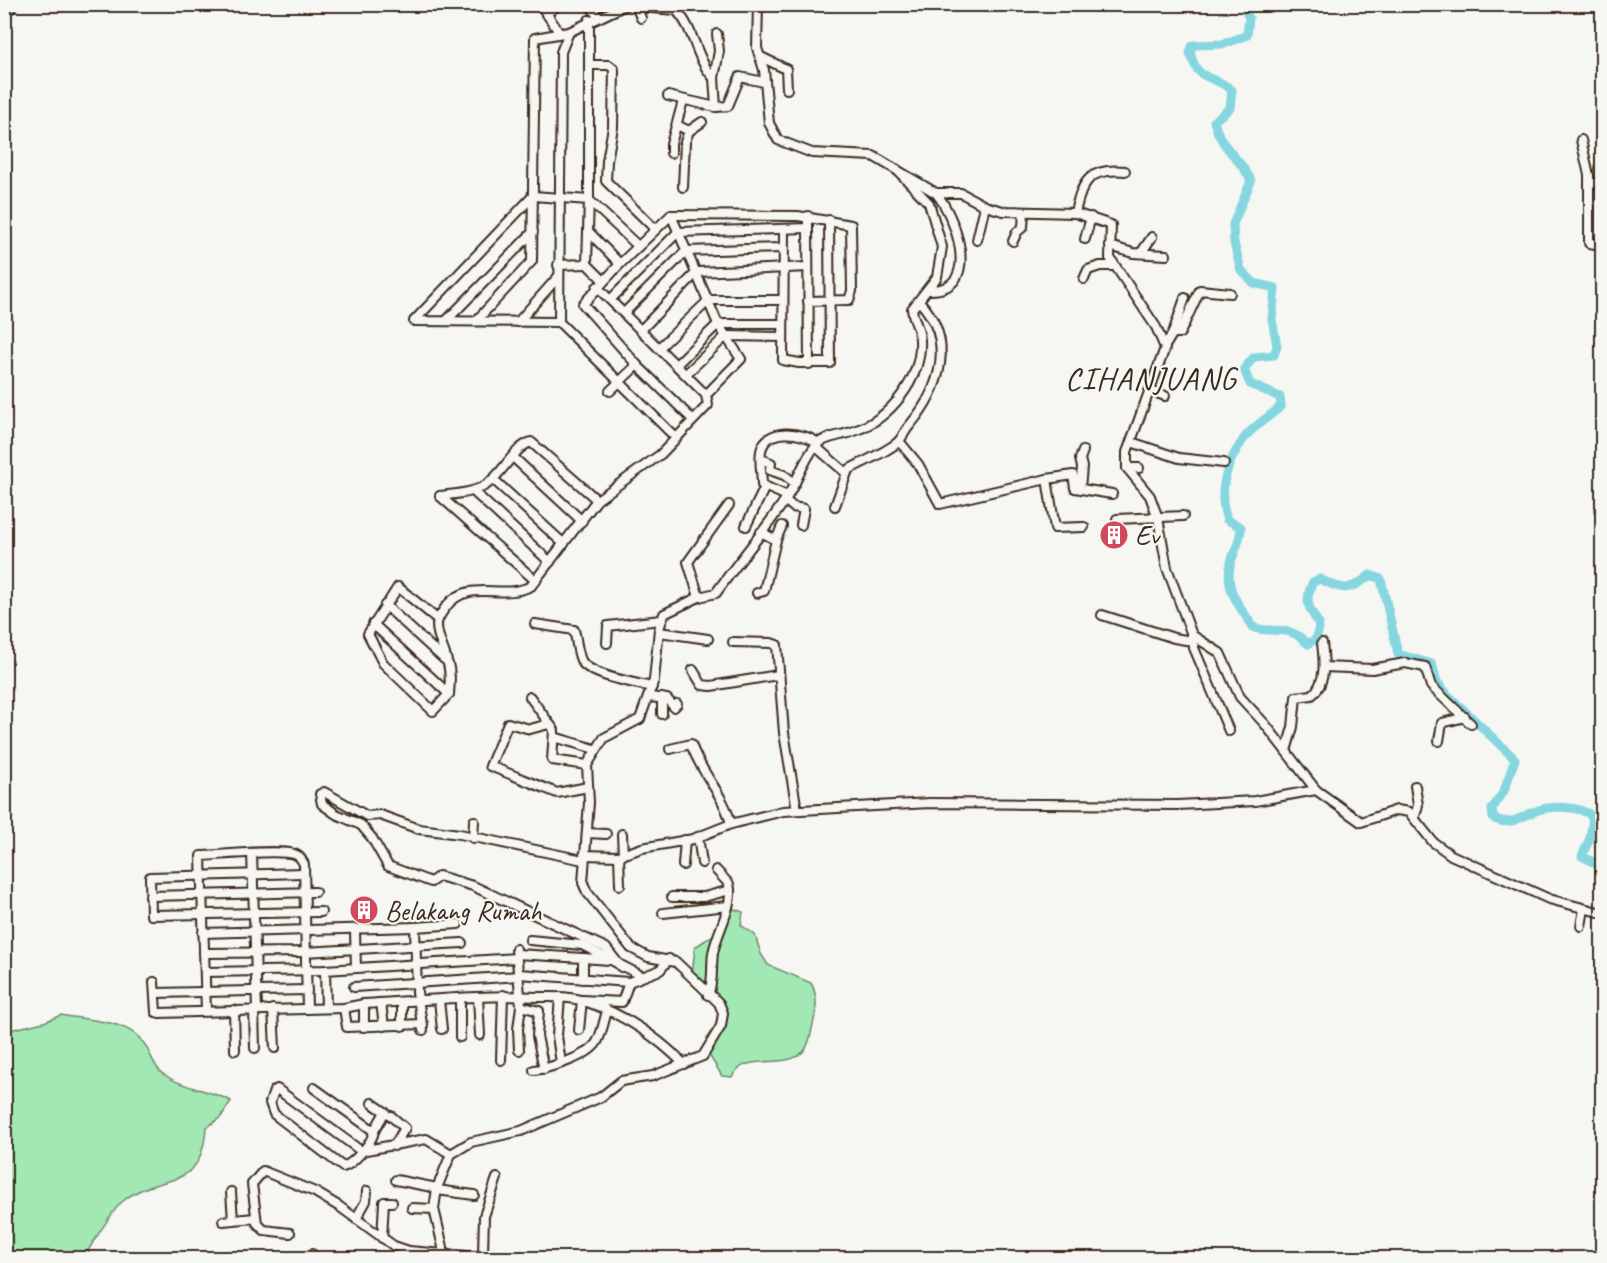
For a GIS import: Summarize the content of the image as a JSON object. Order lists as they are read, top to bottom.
{
  "districts": ["CIHANJUANG"],
  "places": {
    "building": ["Ev", "Belakang Rumah"]
  }
}
